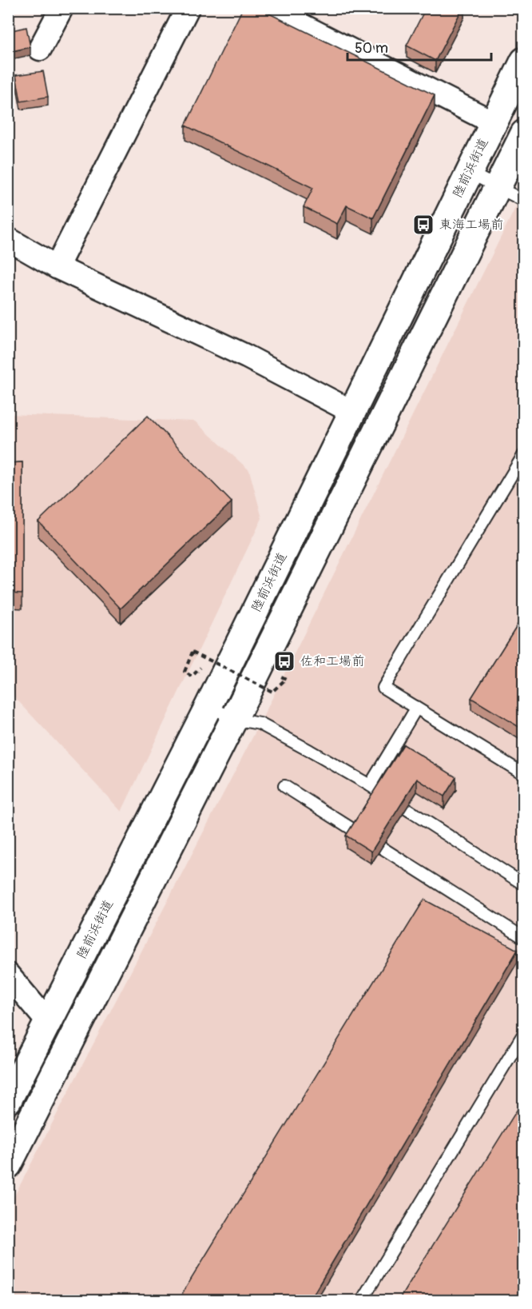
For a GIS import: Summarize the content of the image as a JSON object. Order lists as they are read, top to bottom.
{
  "streets": {
    "highway": ["陸前浜街道"]
  },
  "places": {
    "bus stop": ["東海工場前", "佐和工場前"]
  },
  "scale_bar": "50 m"
}
